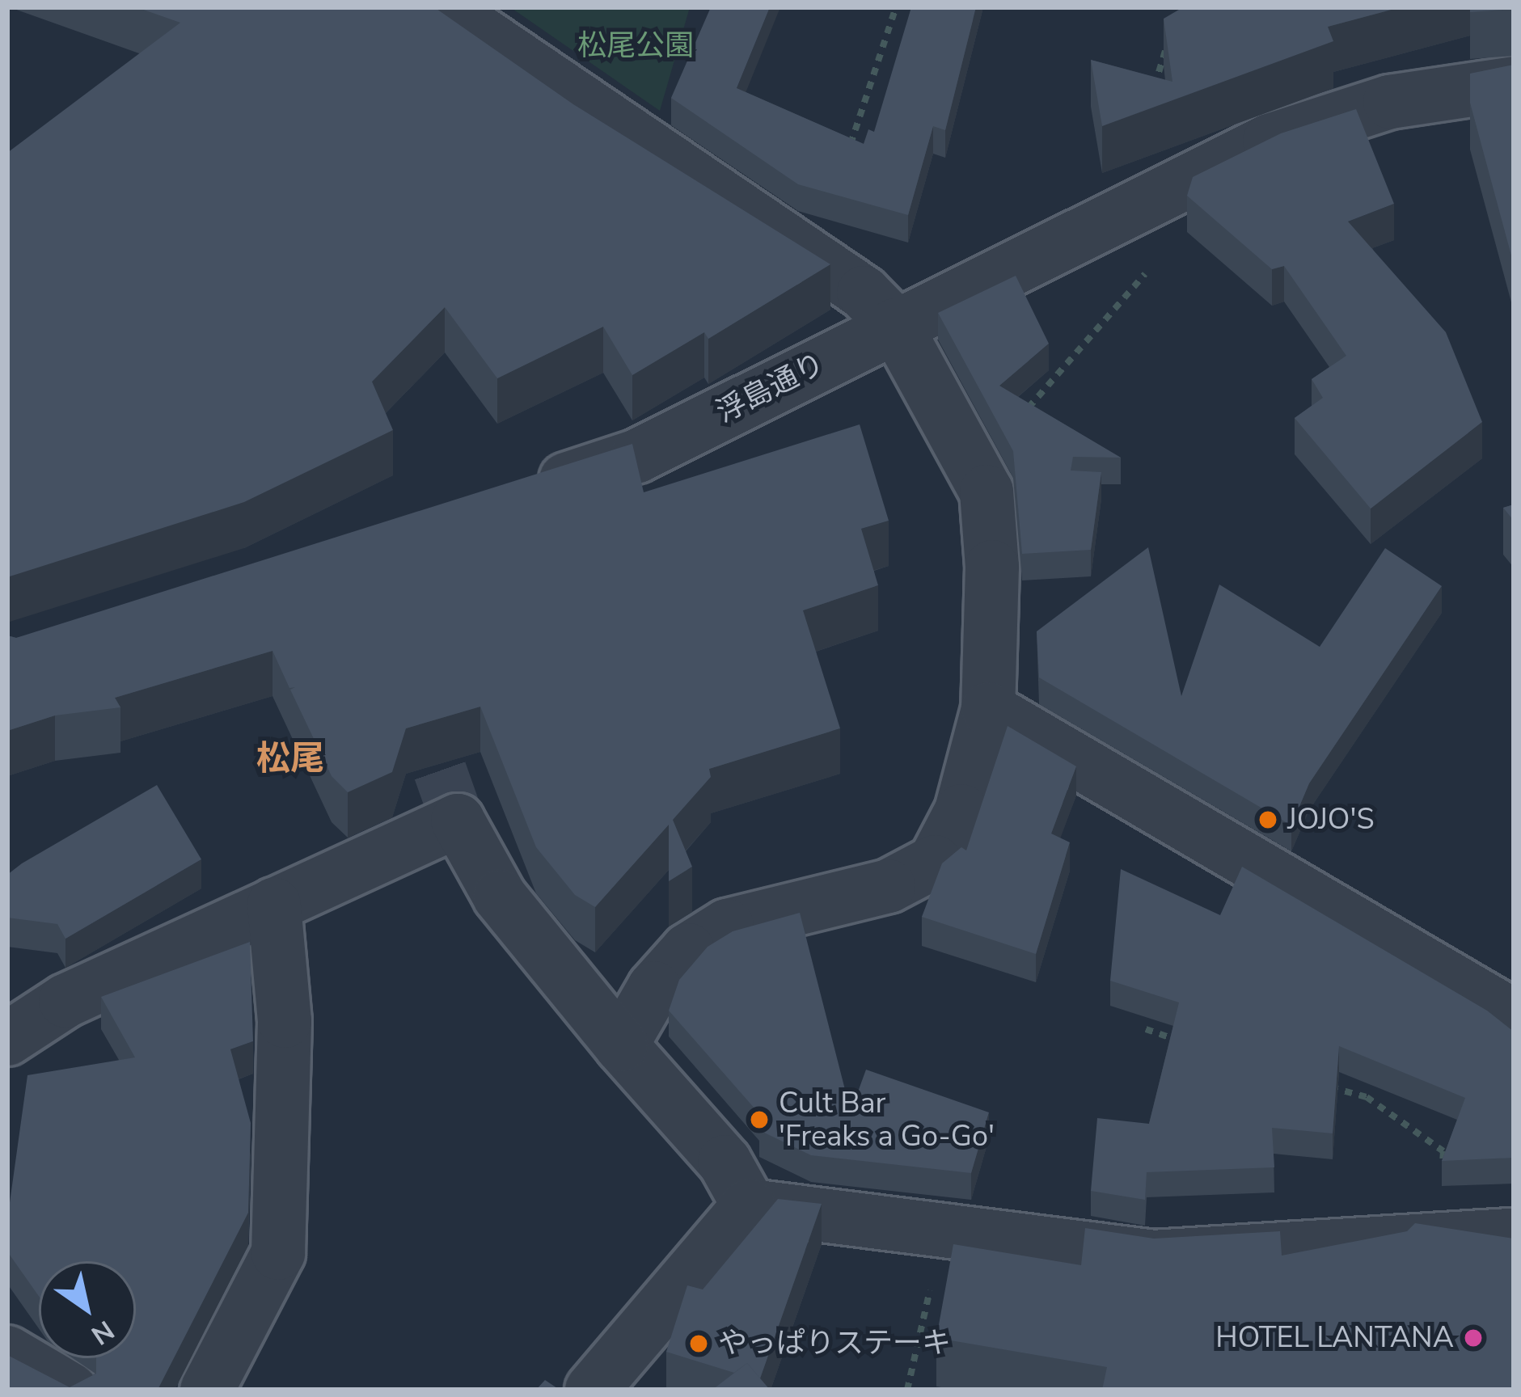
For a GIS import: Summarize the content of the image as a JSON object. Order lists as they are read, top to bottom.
{
  "streets": {
    "street": ["浮島通り"]
  },
  "districts": ["松尾"],
  "parks": ["松尾公園"],
  "places": [
    "JOJO'S",
    "Cult Bar 'Freaks a Go-Go'",
    "HOTEL LANTANA",
    "やっぱりステーキ"
  ],
  "north": "bottom right"
}
